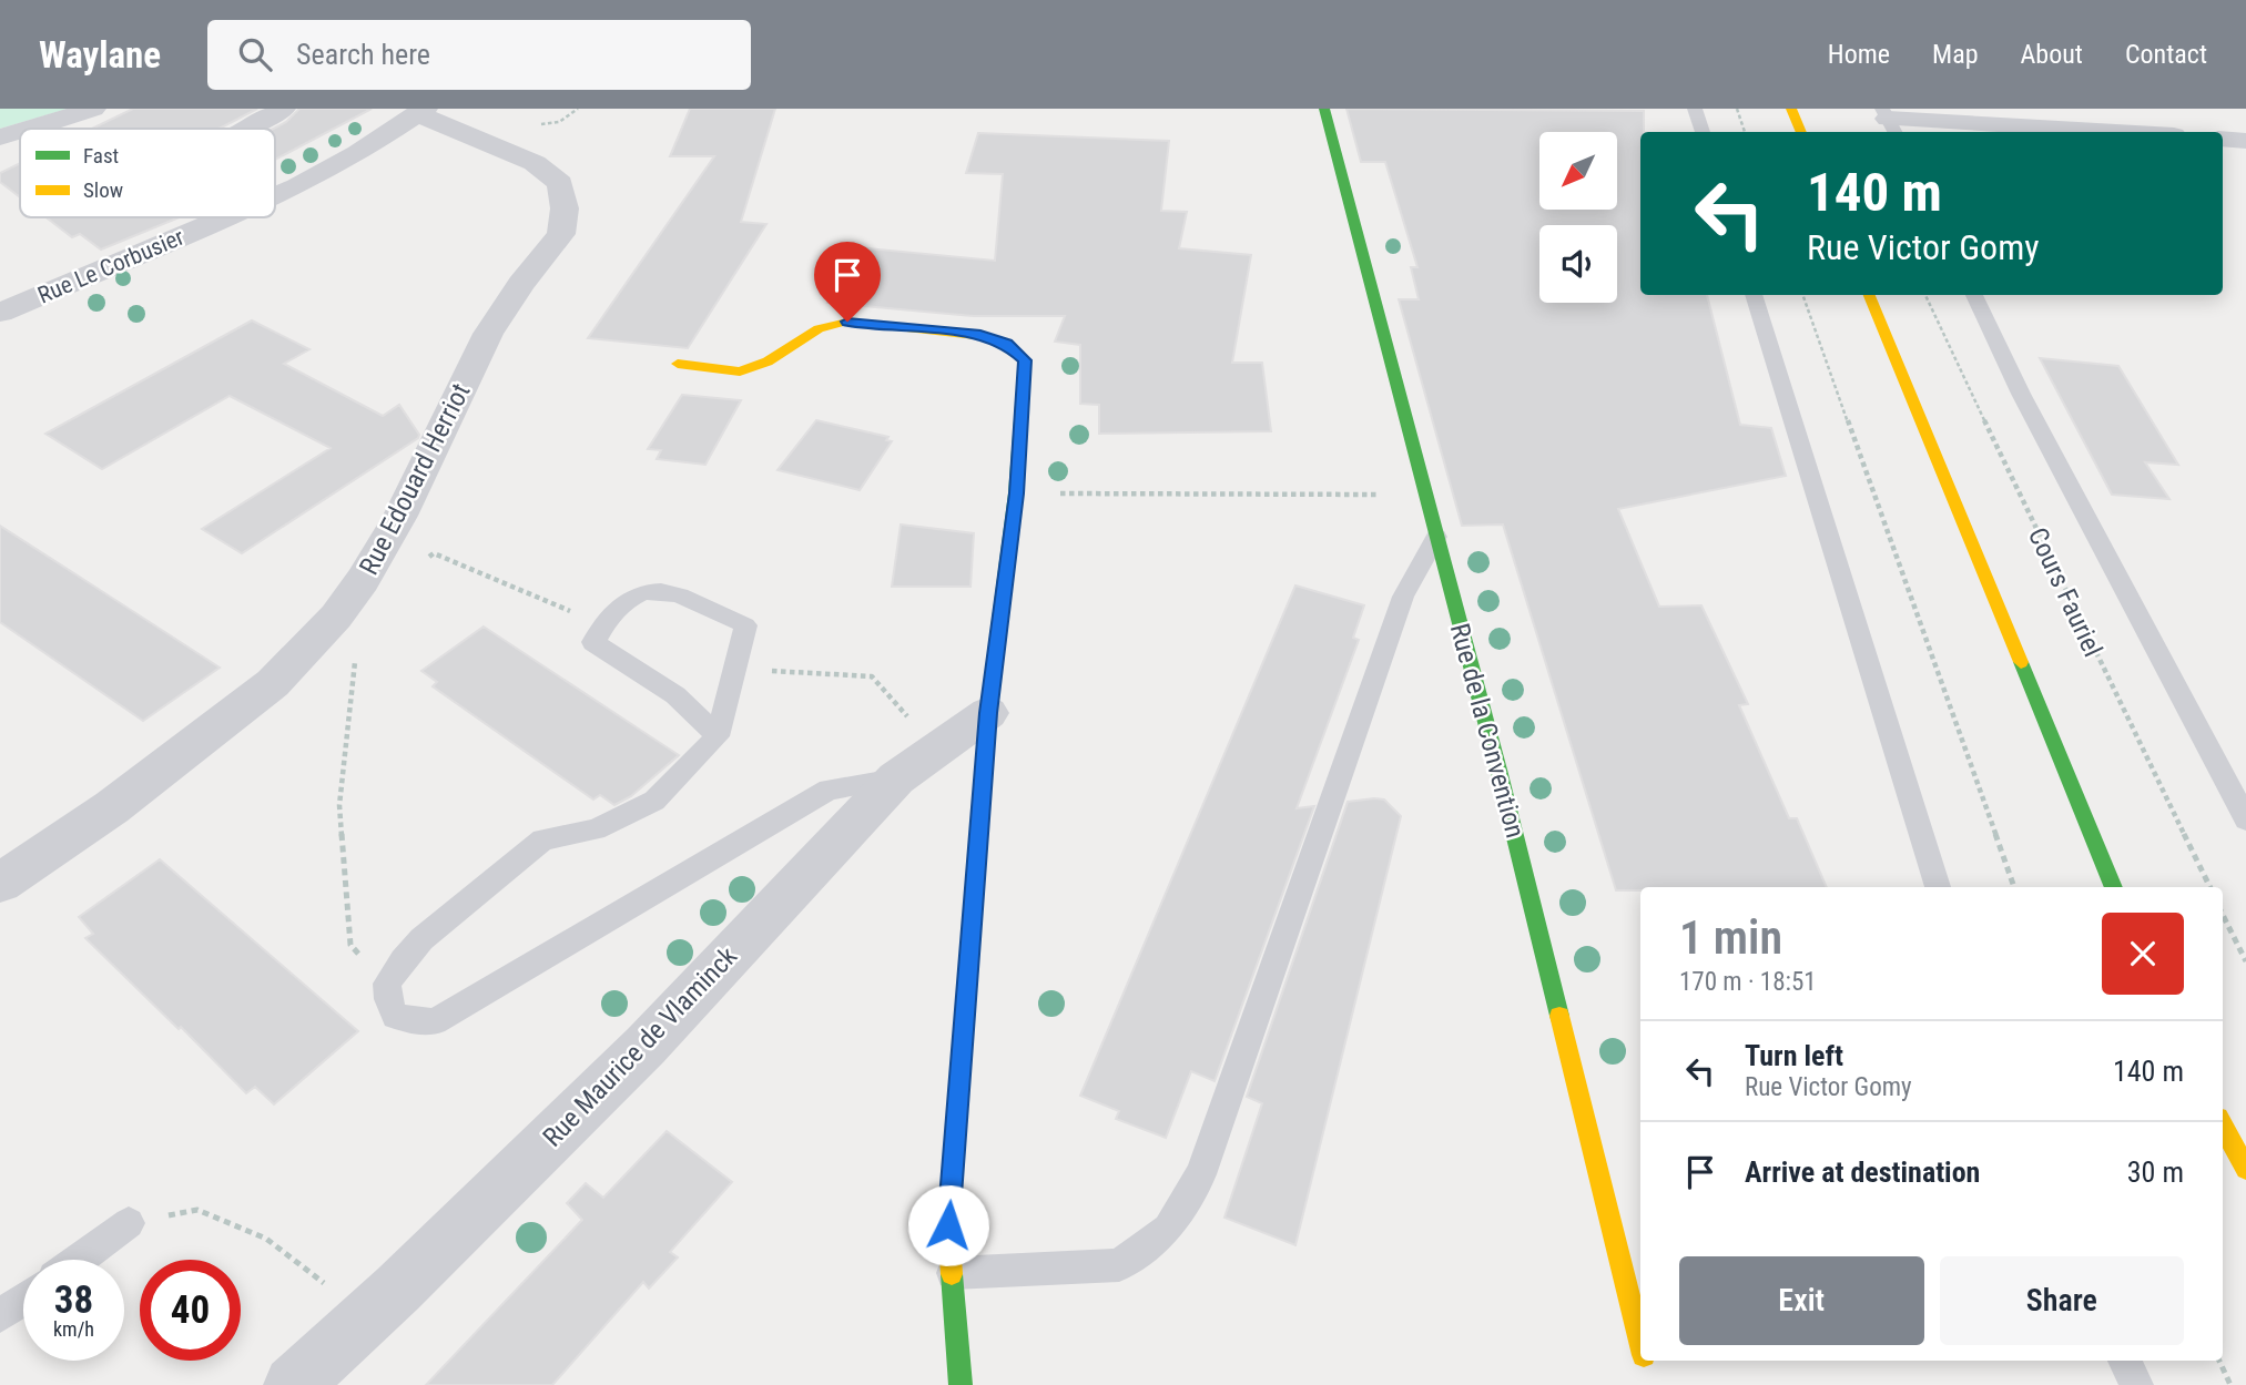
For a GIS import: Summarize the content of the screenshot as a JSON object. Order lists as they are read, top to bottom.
{
  "streets": {
    "street": [
      "Rue Le Corbusier",
      "Rue Edouard Herriot",
      "Rue de la Convention",
      "Rue Maurice de Vlaminck"
    ],
    "lane": ["Cours Fauriel"]
  },
  "crossings": [
    ["Rue Le Corbusier", "Rue Edouard Herriot"]
  ],
  "legend": ["Fast", "Slow"],
  "north": "bottom left",
  "page": {
    "header": "Waylane",
    "search": "Search here",
    "nav": [
      "Home",
      "Map",
      "About",
      "Contact"
    ],
    "turn": ["140 m", "Rue Victor Gomy"],
    "heading": ["1 min", "170 m · 18:51"],
    "list": [
      {
        "name": "Turn left",
        "note": "Rue Victor Gomy",
        "value": "140 m"
      },
      {
        "name": "Arrive at destination",
        "value": "30 m"
      }
    ],
    "buttons": ["Exit", "Share"],
    "speed": "38 km/h",
    "limit": "40"
  }
}
